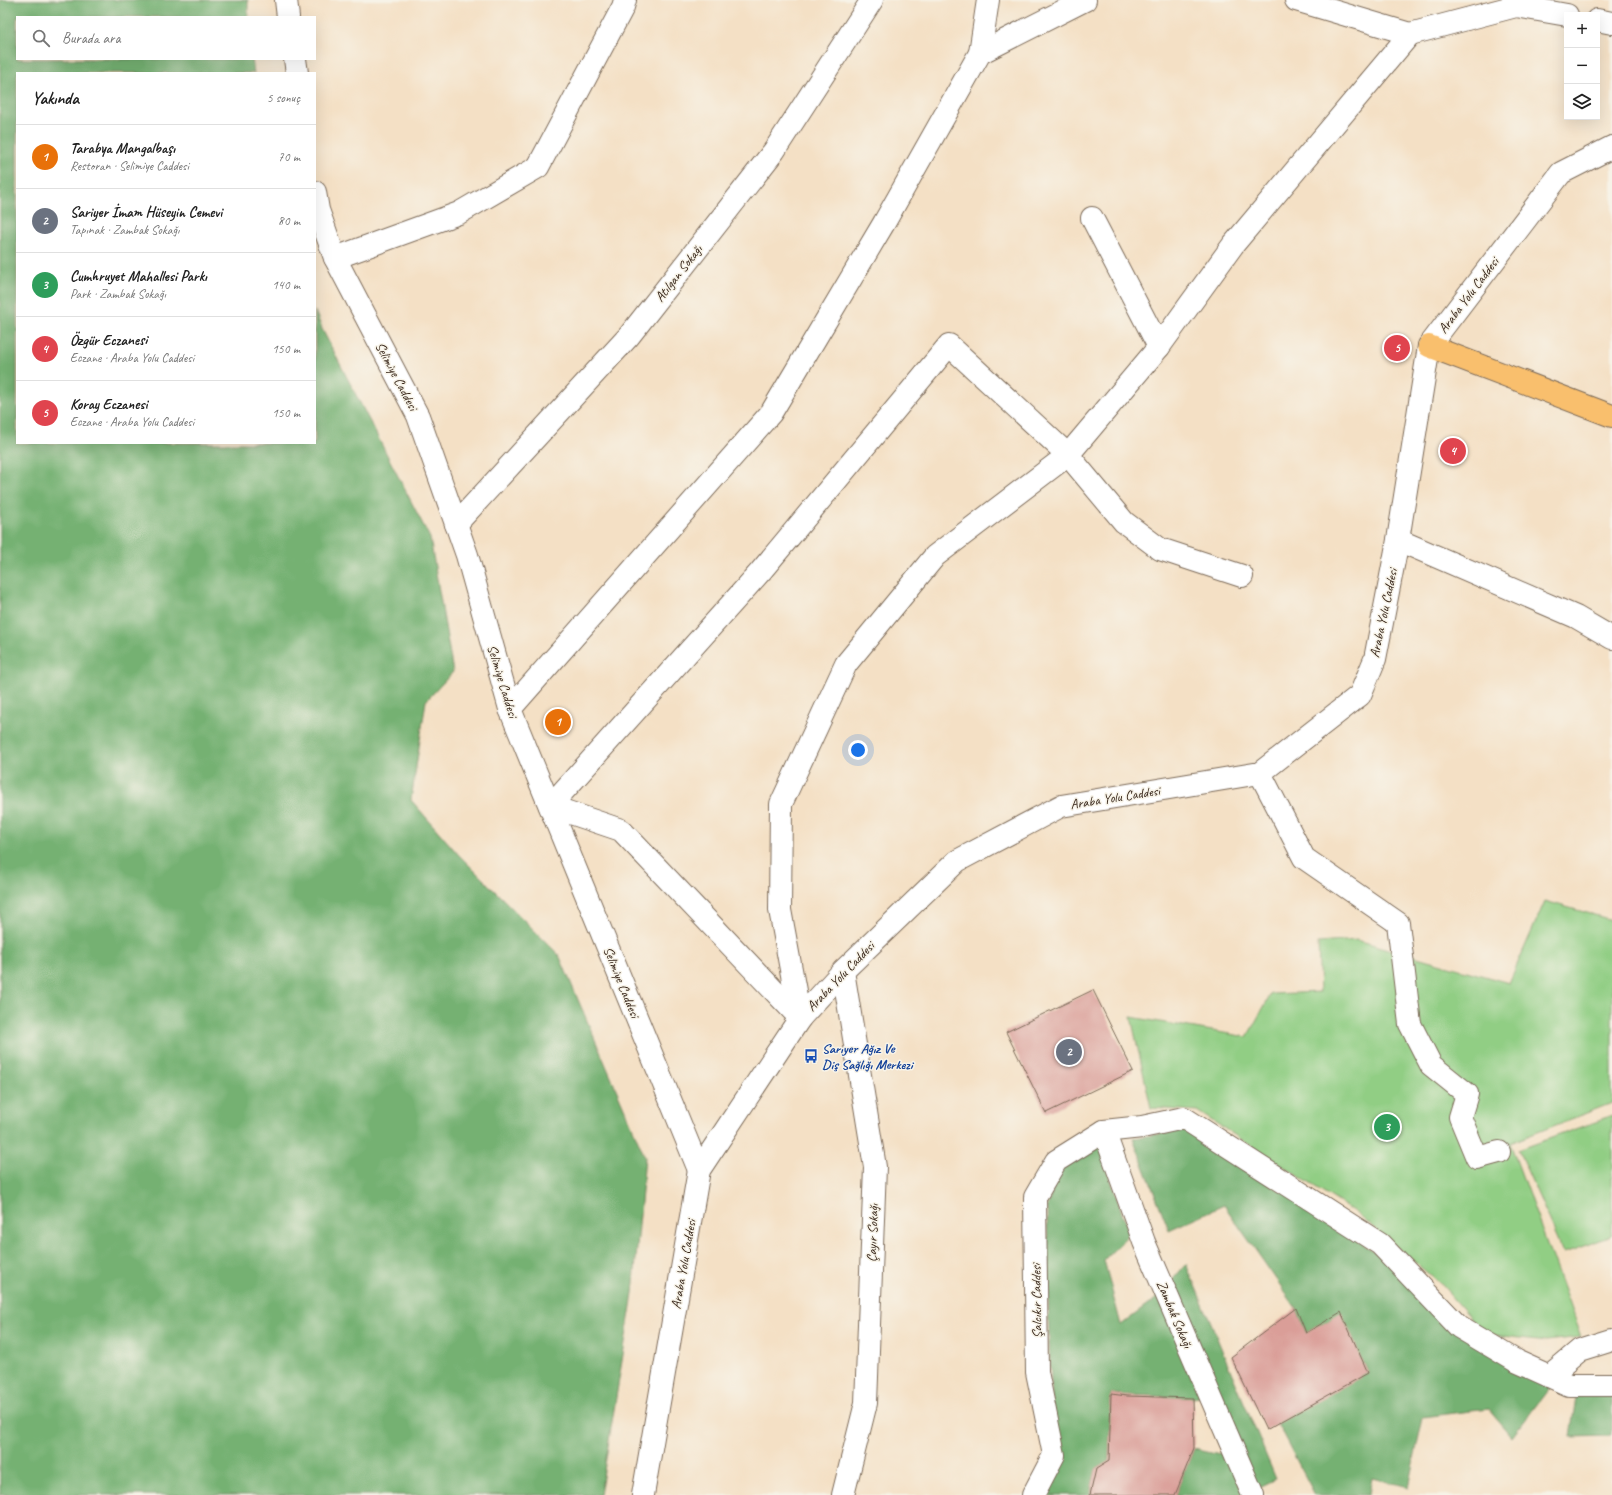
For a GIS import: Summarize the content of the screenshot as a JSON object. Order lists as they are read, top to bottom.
{
  "streets": {
    "street": [
      "Atılgan Sokağı",
      "Araba Yolu Caddesi",
      "Selimiye Caddesi",
      "Çayır Sokağı",
      "Şalcıkır Caddesi",
      "Zambak Sokağı"
    ]
  },
  "crossings": [
    ["Atılgan Sokağı", "Selimiye Caddesi"],
    ["Araba Yolu Caddesi", "Selimiye Caddesi"],
    ["Araba Yolu Caddesi", "Çayır Sokağı"],
    ["Şalcıkır Caddesi", "Zambak Sokağı"]
  ],
  "places": {
    "bus stop": ["Sarıyer Ağız Ve Diş Sağlığı Merkezi"]
  },
  "page": {
    "map_buttons": ["+", "−"],
    "search": "Burada ara",
    "heading": ["Yakında", "5 sonuç"],
    "list": [
      {
        "mark": "1",
        "name": "Tarabya Mangalbaşı",
        "note": "Restoran · Selimiye Caddesi",
        "value": "70 m"
      },
      {
        "mark": "2",
        "name": "Sariyer İmam Hüseyin Cemevi",
        "note": "Tapınak · Zambak Sokağı",
        "value": "80 m"
      },
      {
        "mark": "3",
        "name": "Cumhruyet Mahallesi Parkı",
        "note": "Park · Zambak Sokağı",
        "value": "140 m"
      },
      {
        "mark": "4",
        "name": "Özgür Eczanesi",
        "note": "Eczane · Araba Yolu Caddesi",
        "value": "150 m"
      },
      {
        "mark": "5",
        "name": "Koray Eczanesi",
        "note": "Eczane · Araba Yolu Caddesi",
        "value": "150 m"
      }
    ],
    "pins": [
      "5",
      "4",
      "1",
      "2",
      "3"
    ]
  }
}
